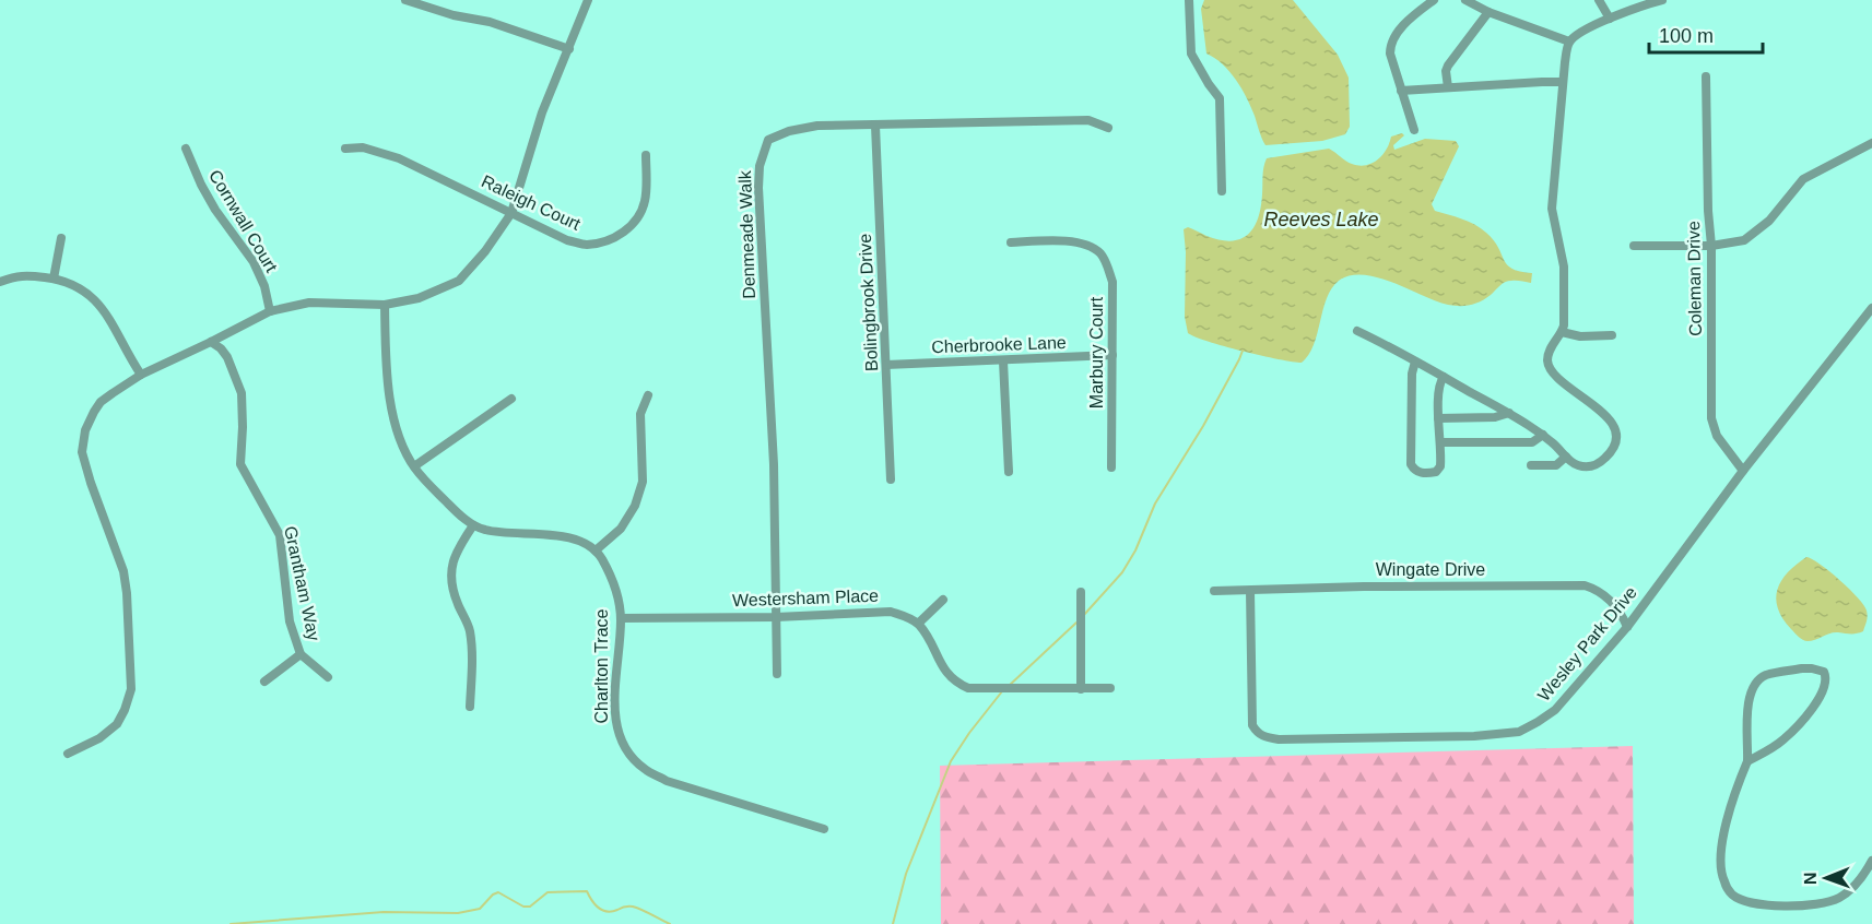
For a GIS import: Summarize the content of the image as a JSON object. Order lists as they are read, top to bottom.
{
  "streets": {
    "street": [
      "Raleigh Court",
      "Cornwall Court",
      "Denmeade Walk",
      "Coleman Drive",
      "Bolingbrook Drive",
      "Cherbrooke Lane",
      "Marbury Court",
      "Wingate Drive",
      "Grantham Way",
      "Westersham Place",
      "Wesley Park Drive",
      "Charlton Trace"
    ]
  },
  "crossings": [
    ["Denmeade Walk", "Bolingbrook Drive"],
    ["Denmeade Walk", "Westersham Place"],
    ["Coleman Drive", "Wesley Park Drive"],
    ["Bolingbrook Drive", "Cherbrooke Lane"],
    ["Cherbrooke Lane", "Marbury Court"],
    ["Wingate Drive", "Wesley Park Drive"],
    ["Westersham Place", "Charlton Trace"]
  ],
  "water": ["Reeves Lake"],
  "scale_bar": "100 m",
  "north": "left"
}
